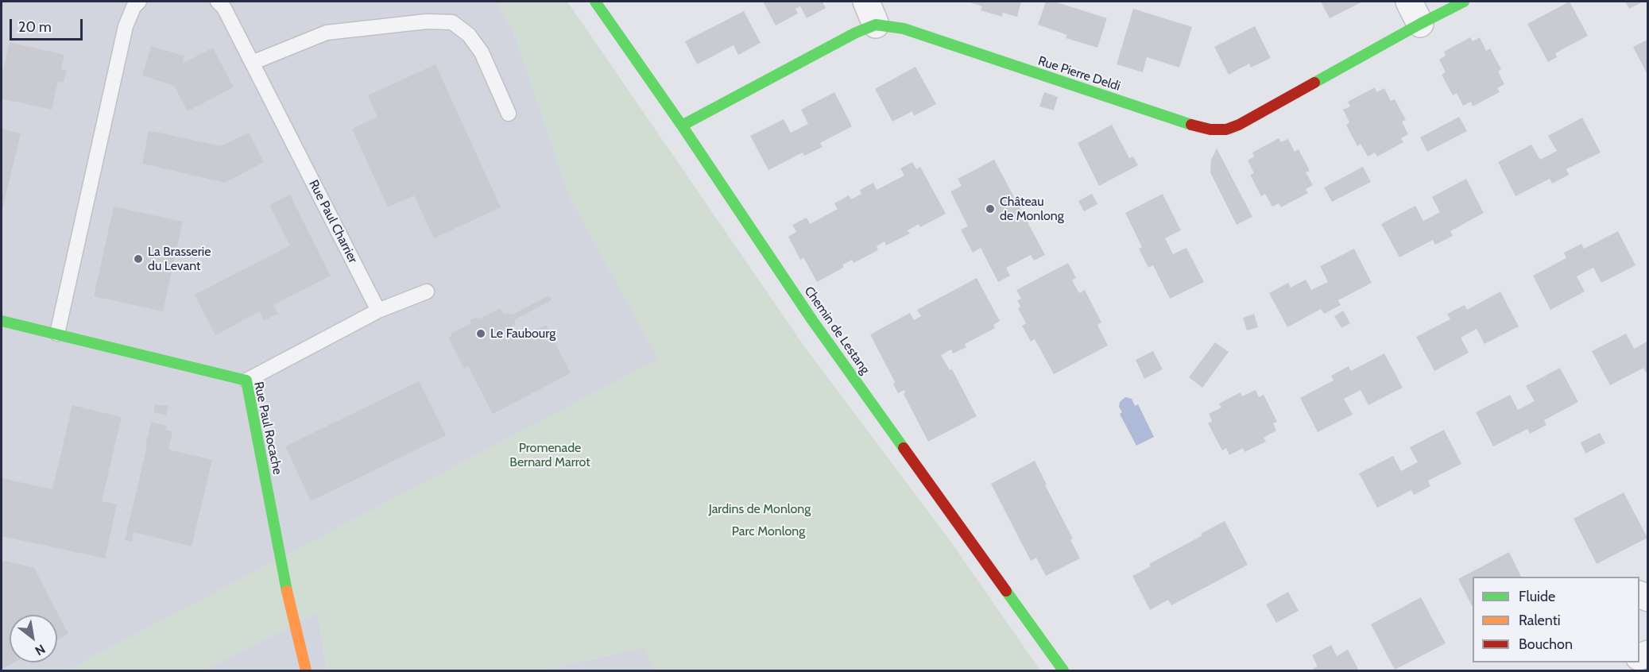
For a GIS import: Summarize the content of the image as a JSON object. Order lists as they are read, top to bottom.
{
  "streets": {
    "street": ["Rue Pierre Deldi", "Chemin de Lestang", "Rue Paul Rocache"],
    "lane": ["Rue Paul Charrier"]
  },
  "parks": ["Promenade Bernard Marrot", "Jardins de Monlong", "Parc Monlong"],
  "places": ["Château de Monlong", "La Brasserie du Levant", "Le Faubourg"],
  "legend": ["Fluide", "Ralenti", "Bouchon"],
  "scale_bar": "20 m",
  "north": "bottom right"
}
